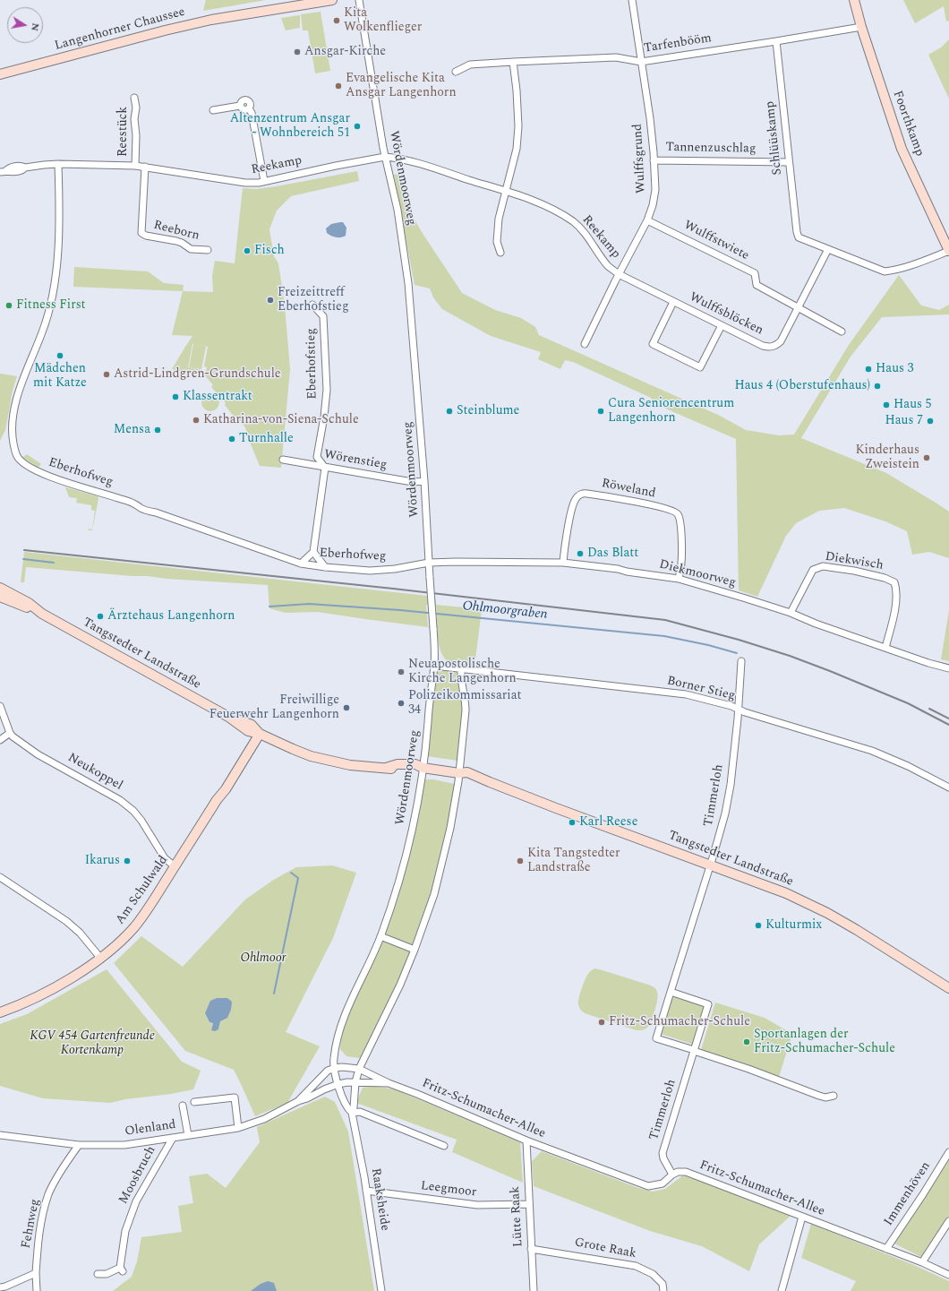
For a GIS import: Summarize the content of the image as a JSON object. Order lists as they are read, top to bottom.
{
  "streets": {
    "street": [
      "Langenhorner Chaussee",
      "Tarfenbööm",
      "Foorthkamp",
      "Reestück",
      "Schlüüskamp",
      "Tannenzuschlag",
      "Wulffsgrund",
      "Reekamp",
      "Wördenmoorweg",
      "Reeborn",
      "Wulffstwiete",
      "Wulffsblöcken",
      "Eberhofstieg",
      "Wörenstieg",
      "Eberhofweg",
      "Röweland",
      "Diekwisch",
      "Diekmoorweg",
      "Tangstedter Landstraße",
      "Borner Stieg",
      "Neukoppel",
      "Timmerloh",
      "Am Schulwald",
      "Fritz-Schumacher-Allee",
      "Olenland",
      "Moosbruch",
      "Leegmoor",
      "Immenhöven",
      "Raaksheide",
      "Lütte Raak",
      "Fehnweg",
      "Grote Raak"
    ]
  },
  "crossings": [
    ["Tarfenbööm", "Foorthkamp"],
    ["Tarfenbööm", "Schlüüskamp"],
    ["Tarfenbööm", "Wulffsgrund"],
    ["Reestück", "Reekamp"],
    ["Schlüüskamp", "Tannenzuschlag"],
    ["Schlüüskamp", "Wulffsblöcken"],
    ["Tannenzuschlag", "Wulffsgrund"],
    ["Wulffsgrund", "Reekamp"],
    ["Wulffsgrund", "Wulffstwiete"],
    ["Wulffsgrund", "Wulffsblöcken"],
    ["Reekamp", "Wördenmoorweg"],
    ["Reekamp", "Reeborn"],
    ["Reekamp", "Wulffsblöcken"],
    ["Reekamp", "Eberhofweg"],
    ["Wördenmoorweg", "Wörenstieg"],
    ["Wördenmoorweg", "Eberhofweg"],
    ["Wördenmoorweg", "Diekmoorweg"],
    ["Wördenmoorweg", "Tangstedter Landstraße"],
    ["Wördenmoorweg", "Borner Stieg"],
    ["Wördenmoorweg", "Fritz-Schumacher-Allee"],
    ["Wördenmoorweg", "Olenland"],
    ["Wördenmoorweg", "Raaksheide"],
    ["Wulffstwiete", "Wulffsblöcken"],
    ["Eberhofstieg", "Wörenstieg"],
    ["Eberhofweg", "Diekmoorweg"],
    ["Röweland", "Diekmoorweg"],
    ["Diekwisch", "Diekmoorweg"],
    ["Tangstedter Landstraße", "Timmerloh"],
    ["Tangstedter Landstraße", "Am Schulwald"],
    ["Borner Stieg", "Timmerloh"],
    ["Neukoppel", "Am Schulwald"],
    ["Timmerloh", "Fritz-Schumacher-Allee"],
    ["Fritz-Schumacher-Allee", "Olenland"],
    ["Fritz-Schumacher-Allee", "Immenhöven"],
    ["Fritz-Schumacher-Allee", "Raaksheide"],
    ["Fritz-Schumacher-Allee", "Lütte Raak"],
    ["Olenland", "Moosbruch"],
    ["Olenland", "Raaksheide"],
    ["Olenland", "Fehnweg"],
    ["Leegmoor", "Raaksheide"],
    ["Leegmoor", "Lütte Raak"],
    ["Lütte Raak", "Grote Raak"]
  ],
  "water": ["Ohlmoorgraben"],
  "parks": ["Ohlmoor", "KGV 454 Gartenfreunde Kortenkamp"],
  "places": [
    "Kita Wolkenflieger",
    "Ansgar-Kirche",
    "Evangelische Kita Ansgar Langenhorn",
    "Altenzentrum Ansgar - Wohnbereich 51",
    "Fisch",
    "Freizeittreff Eberhofstieg",
    "Fitness First",
    "Mädchen mit Katze",
    "Haus 3",
    "Astrid-Lindgren-Grundschule",
    "Haus 4 (Oberstufenhaus)",
    "Klassentrakt",
    "Haus 5",
    "Steinblume",
    "Cura Seniorencentrum Langenhorn",
    "Katharina-von-Siena-Schule",
    "Haus 7",
    "Mensa",
    "Turnhalle",
    "Kinderhaus Zweistein",
    "Das Blatt",
    "Ärztehaus Langenhorn",
    "Neuapostolische Kirche Langenhorn",
    "Polizeikommissariat 34",
    "Freiwillige Feuerwehr Langenhorn",
    "Karl Reese",
    "Ikarus",
    "Kita Tangstedter Landstraße",
    "Kulturmix",
    "Fritz-Schumacher-Schule",
    "Sportanlagen der Fritz-Schumacher-Schule"
  ],
  "north": "right"
}
